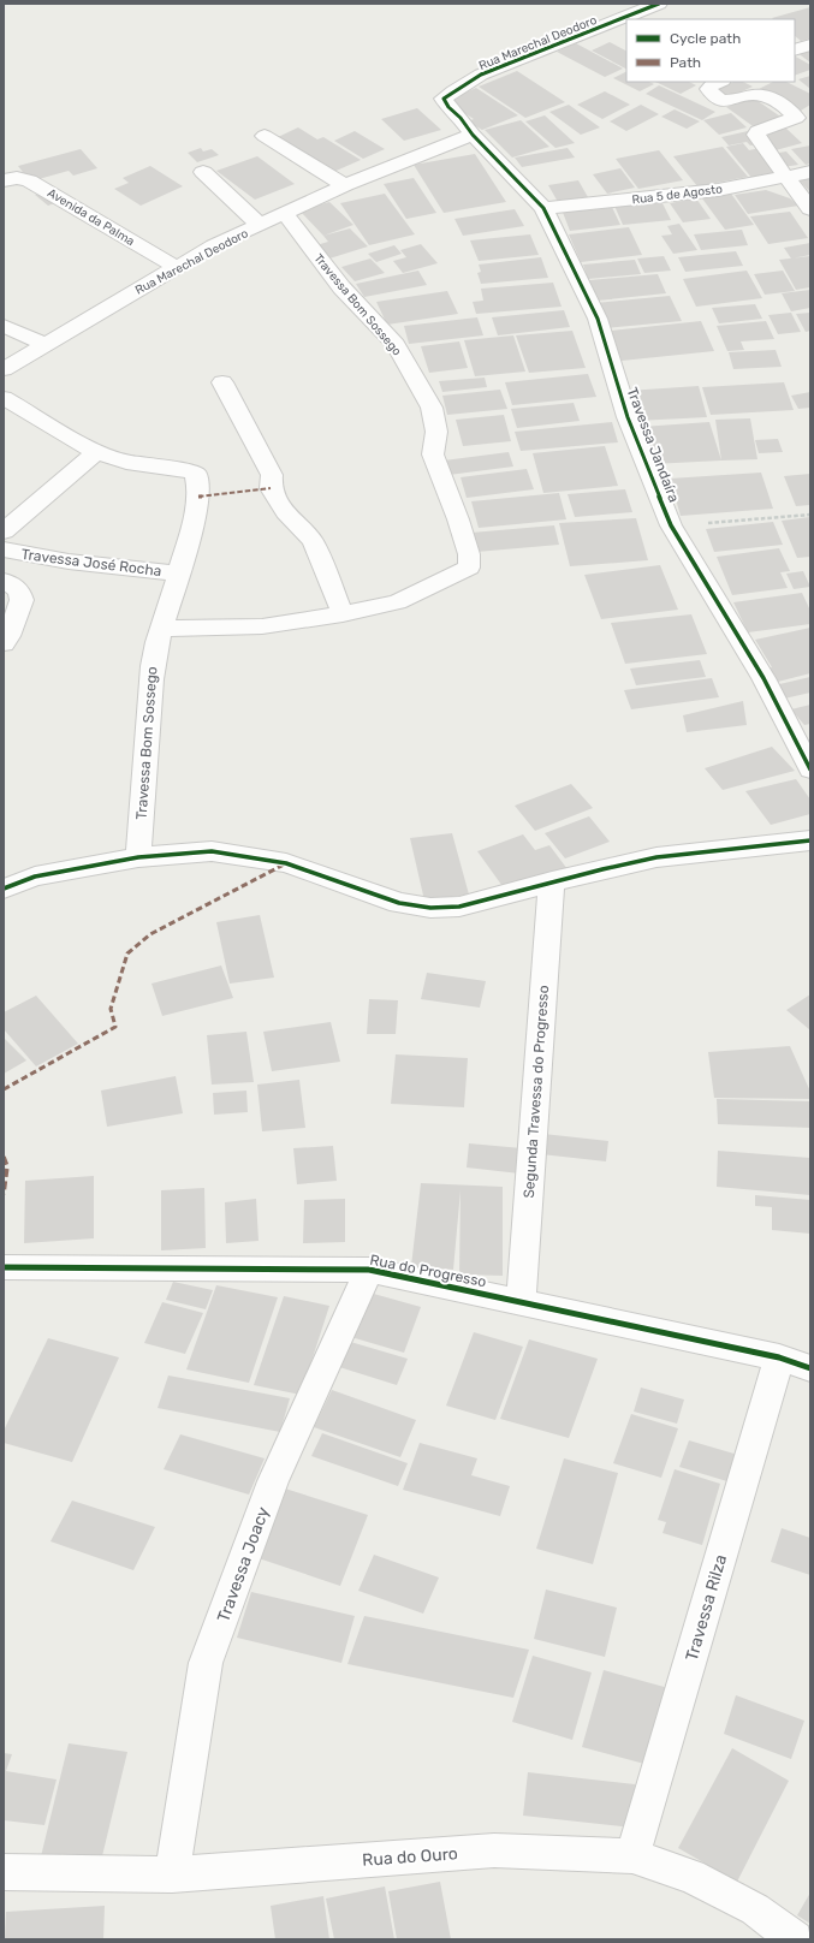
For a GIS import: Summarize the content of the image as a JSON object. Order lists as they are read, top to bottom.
{
  "streets": {
    "street": [
      "Rua Marechal Deodoro",
      "Rua 5 de Agosto",
      "Avenida da Palma",
      "Travessa Bom Sossego",
      "Travessa Jandaíra",
      "Travessa José Rocha",
      "Segunda Travessa do Progresso",
      "Rua do Progresso",
      "Travessa Joacy",
      "Travessa Rilza",
      "Rua do Ouro"
    ]
  },
  "crossings": [
    ["Rua Marechal Deodoro", "Avenida da Palma"],
    ["Rua Marechal Deodoro", "Travessa Bom Sossego"],
    ["Rua Marechal Deodoro", "Travessa Jandaíra"],
    ["Rua 5 de Agosto", "Travessa Jandaíra"],
    ["Travessa Bom Sossego", "Travessa José Rocha"],
    ["Segunda Travessa do Progresso", "Rua do Progresso"],
    ["Rua do Progresso", "Travessa Joacy"],
    ["Rua do Progresso", "Travessa Rilza"],
    ["Travessa Joacy", "Rua do Ouro"],
    ["Travessa Rilza", "Rua do Ouro"]
  ],
  "legend": ["Cycle path", "Path"]
}
